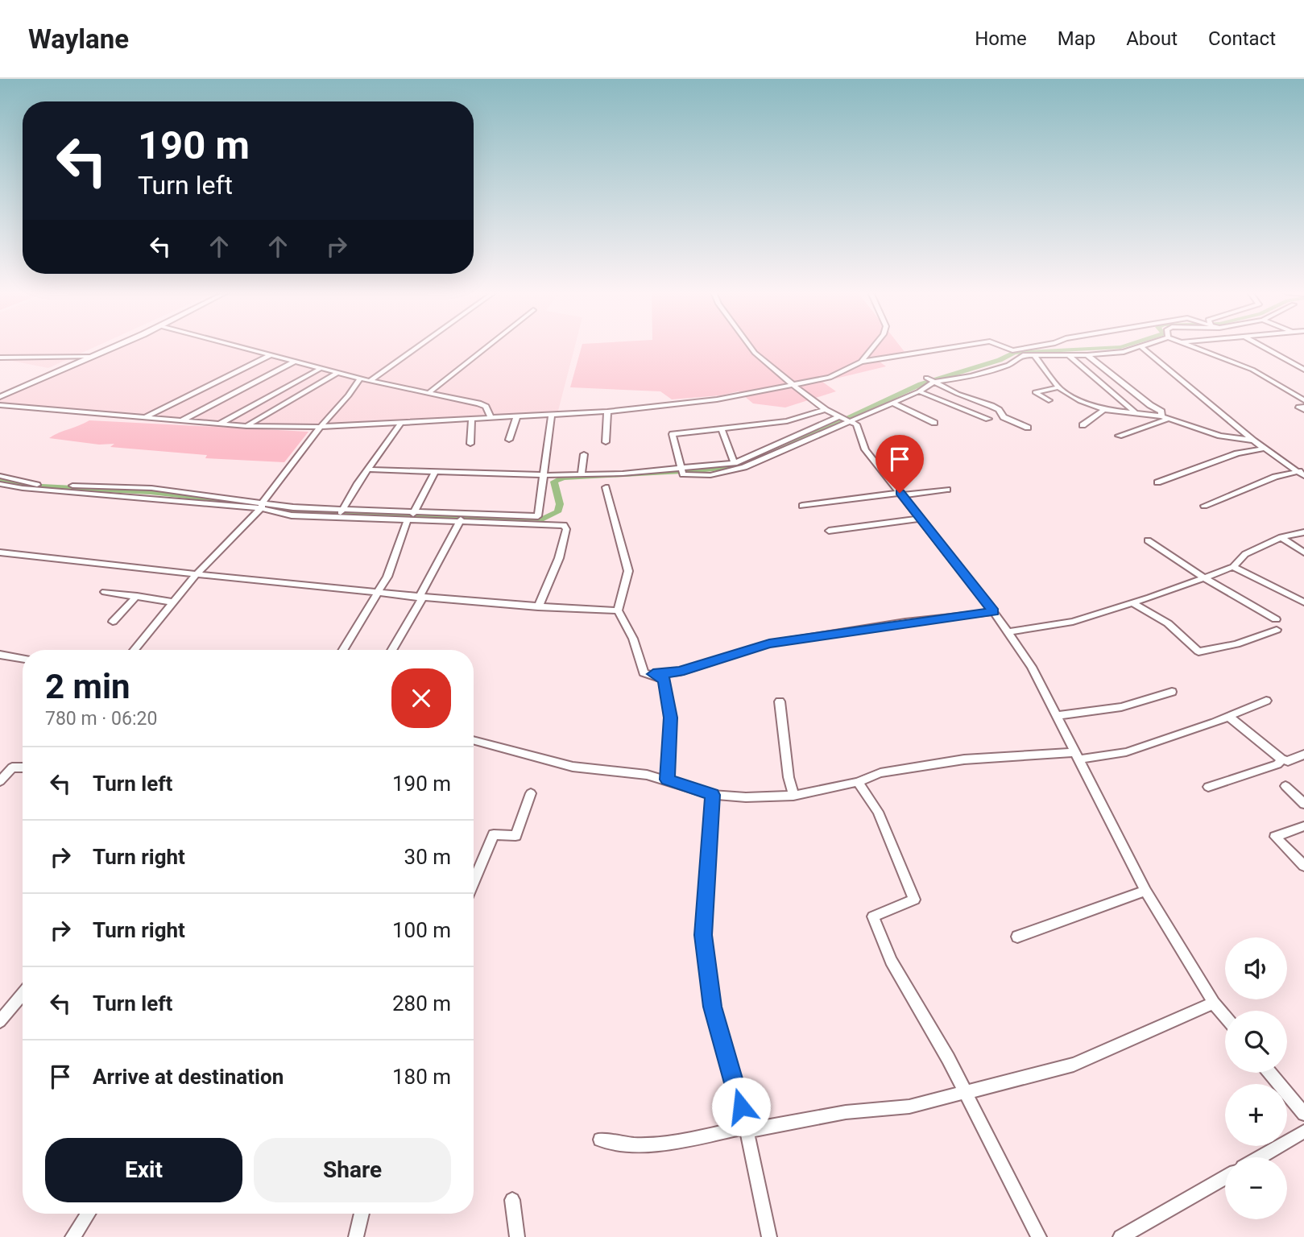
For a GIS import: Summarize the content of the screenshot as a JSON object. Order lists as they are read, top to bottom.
{
  "page": {
    "header": "Waylane",
    "nav": [
      "Home",
      "Map",
      "About",
      "Contact"
    ],
    "turn": ["190 m", "Turn left"],
    "heading": ["2 min", "780 m · 06:20"],
    "list": [
      {
        "name": "Turn left",
        "value": "190 m"
      },
      {
        "name": "Turn right",
        "value": "30 m"
      },
      {
        "name": "Turn right",
        "value": "100 m"
      },
      {
        "name": "Turn left",
        "value": "280 m"
      },
      {
        "name": "Arrive at destination",
        "value": "180 m"
      }
    ],
    "map_buttons": ["+", "−"],
    "buttons": ["Exit", "Share"]
  }
}
